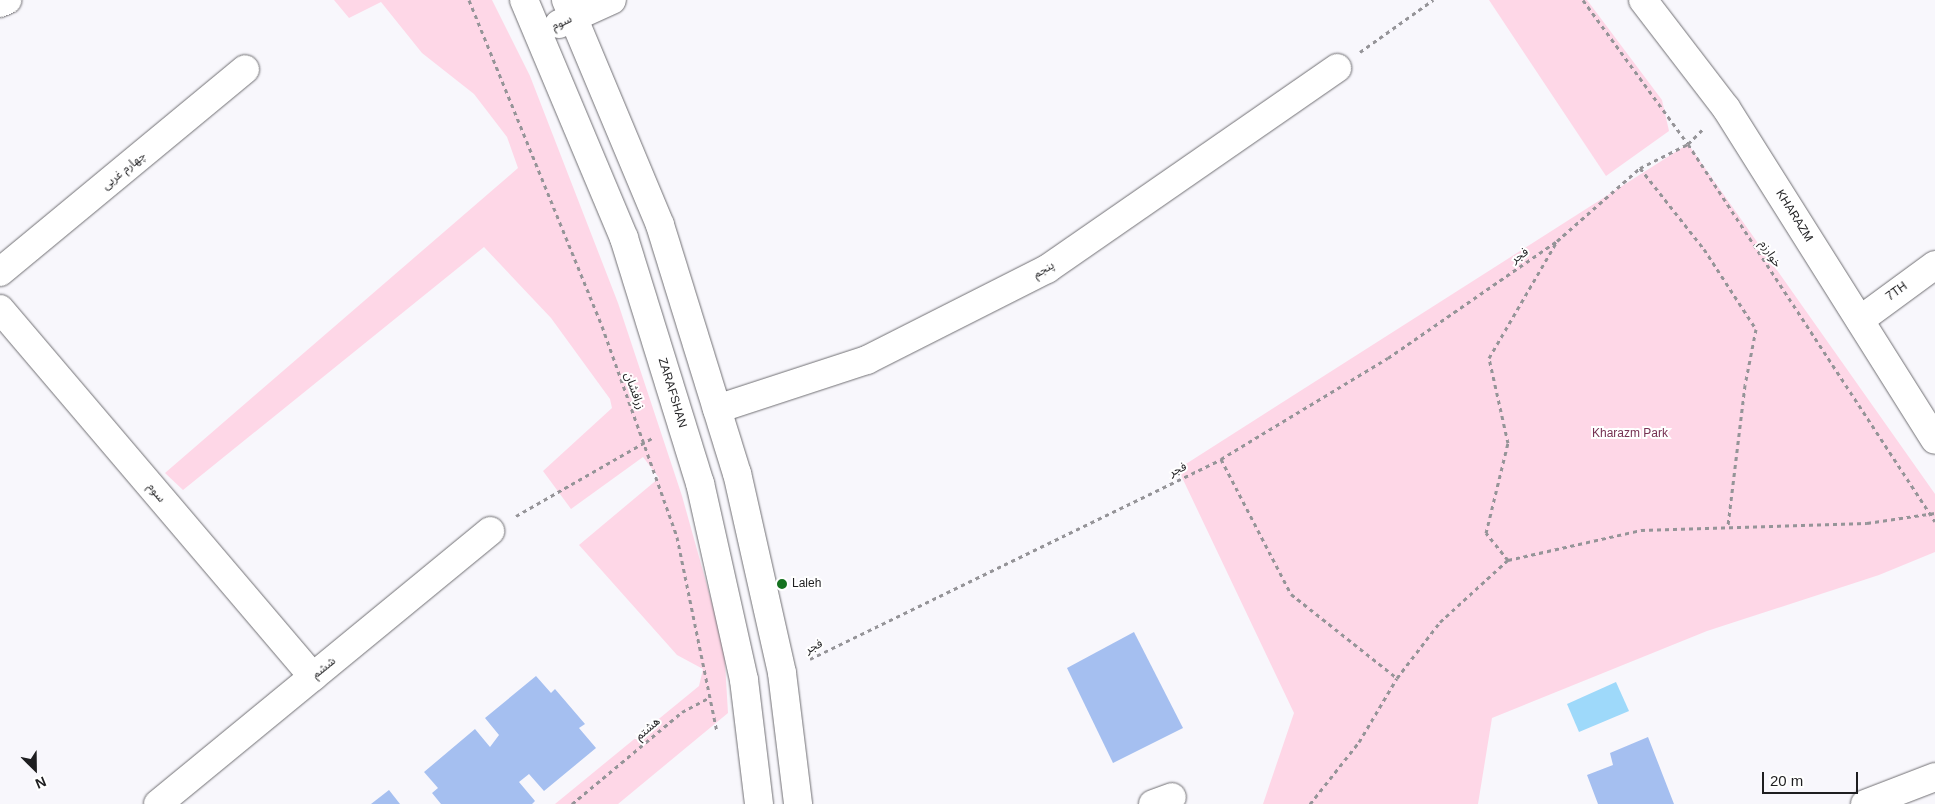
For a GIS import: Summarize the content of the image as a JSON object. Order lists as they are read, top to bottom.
{
  "streets": {
    "street": [
      "سوم",
      "چهارم غربی",
      "KHARAZM",
      "پنجم",
      "7TH",
      "ZARAFSHAN",
      "ششم"
    ],
    "path": [
      "خوارزم",
      "فجر",
      "زرافشان",
      "هشتم"
    ]
  },
  "crossings": [
    ["سوم", "ZARAFSHAN"],
    ["سوم", "ششم"],
    ["KHARAZM", "7TH"],
    ["ZARAFSHAN", "هشتم"]
  ],
  "parks": ["Kharazm Park"],
  "places": ["Laleh"],
  "scale_bar": "20 m",
  "north": "bottom right"
}
